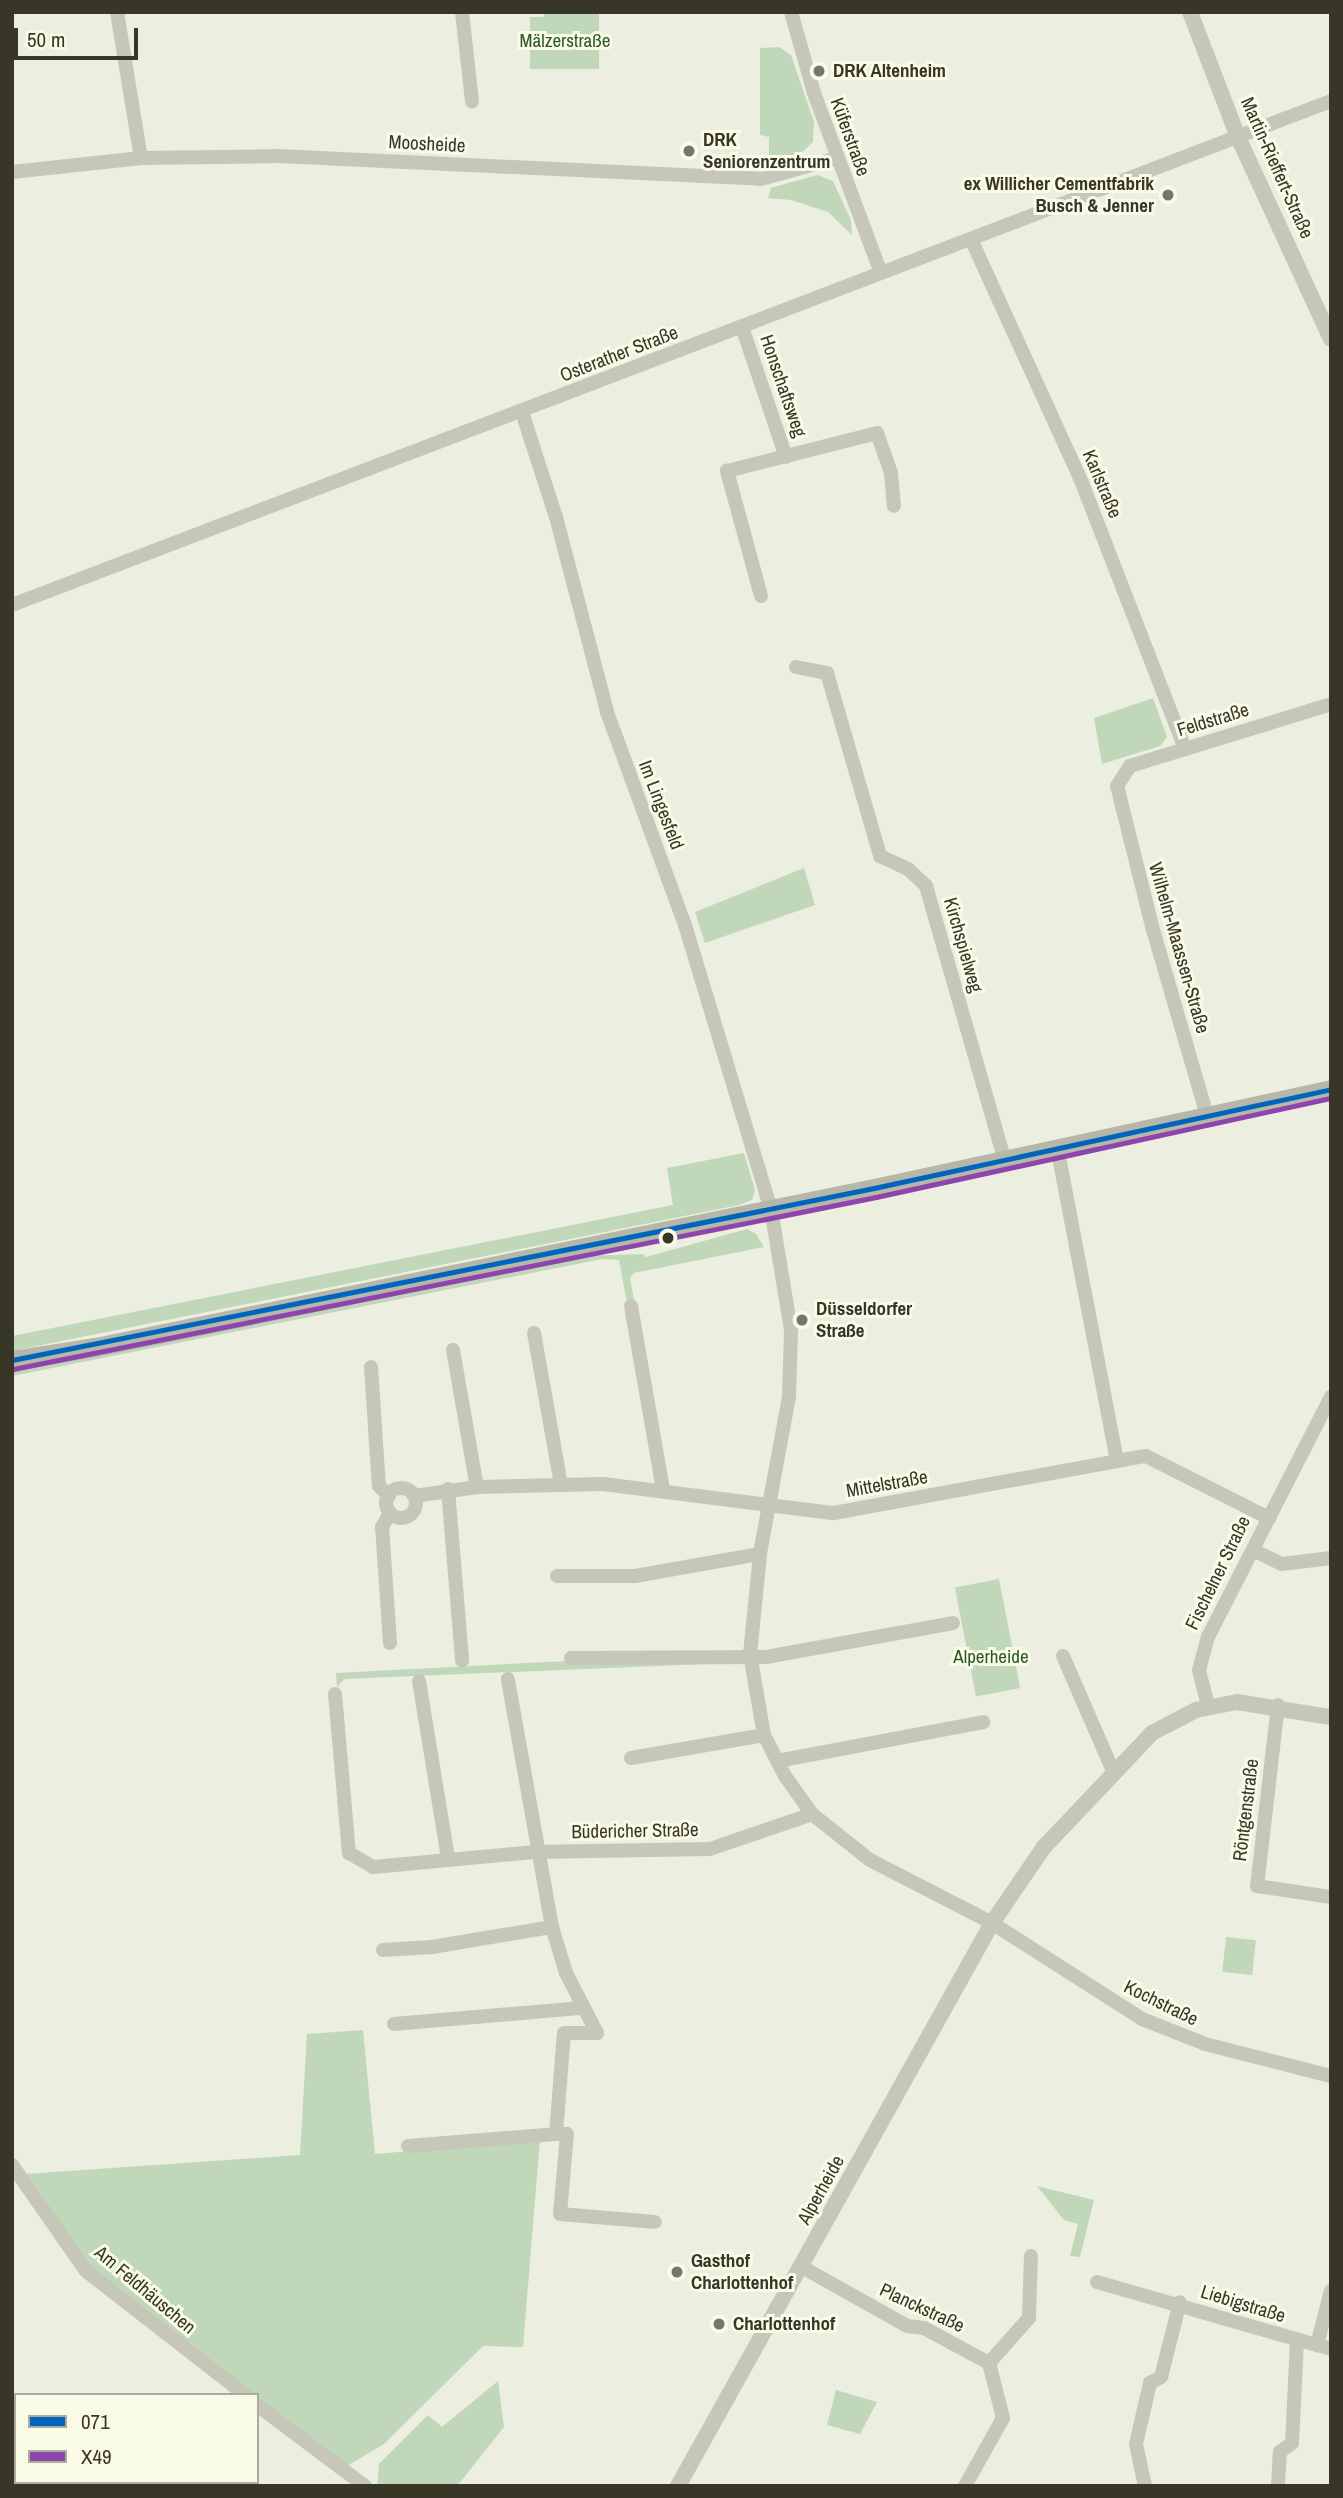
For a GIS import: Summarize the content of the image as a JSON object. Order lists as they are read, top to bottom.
{
  "streets": {
    "street": [
      "Küferstraße",
      "Moosheide",
      "Martin-Rieffert-Straße",
      "Osterather Straße",
      "Honschaftsweg",
      "Karlstraße",
      "Feldstraße",
      "Im Lingesfeld",
      "Kirchspielweg",
      "Wilhelm-Maassen-Straße",
      "Mittelstraße",
      "Fischelner Straße",
      "Röntgenstraße",
      "Büdericher Straße",
      "Kochstraße",
      "Alperheide",
      "Am Feldhäuschen",
      "Liebigstraße",
      "Planckstraße"
    ]
  },
  "crossings": [
    ["Küferstraße", "Moosheide"],
    ["Küferstraße", "Osterather Straße"],
    ["Martin-Rieffert-Straße", "Osterather Straße"],
    ["Osterather Straße", "Honschaftsweg"],
    ["Osterather Straße", "Karlstraße"],
    ["Osterather Straße", "Im Lingesfeld"],
    ["Karlstraße", "Feldstraße"],
    ["Feldstraße", "Wilhelm-Maassen-Straße"],
    ["Mittelstraße", "Fischelner Straße"],
    ["Kochstraße", "Alperheide"],
    ["Alperheide", "Planckstraße"]
  ],
  "parks": ["Mälzerstraße", "Alperheide"],
  "places": [
    "DRK Altenheim",
    "DRK Seniorenzentrum",
    "ex Willicher Cementfabrik Busch & Jenner",
    "Düsseldorfer Straße",
    "Gasthof Charlottenhof",
    "Charlottenhof"
  ],
  "lines": ["transit line 071", "transit line X49"],
  "legend": ["071", "X49"],
  "scale_bar": "50 m"
}
